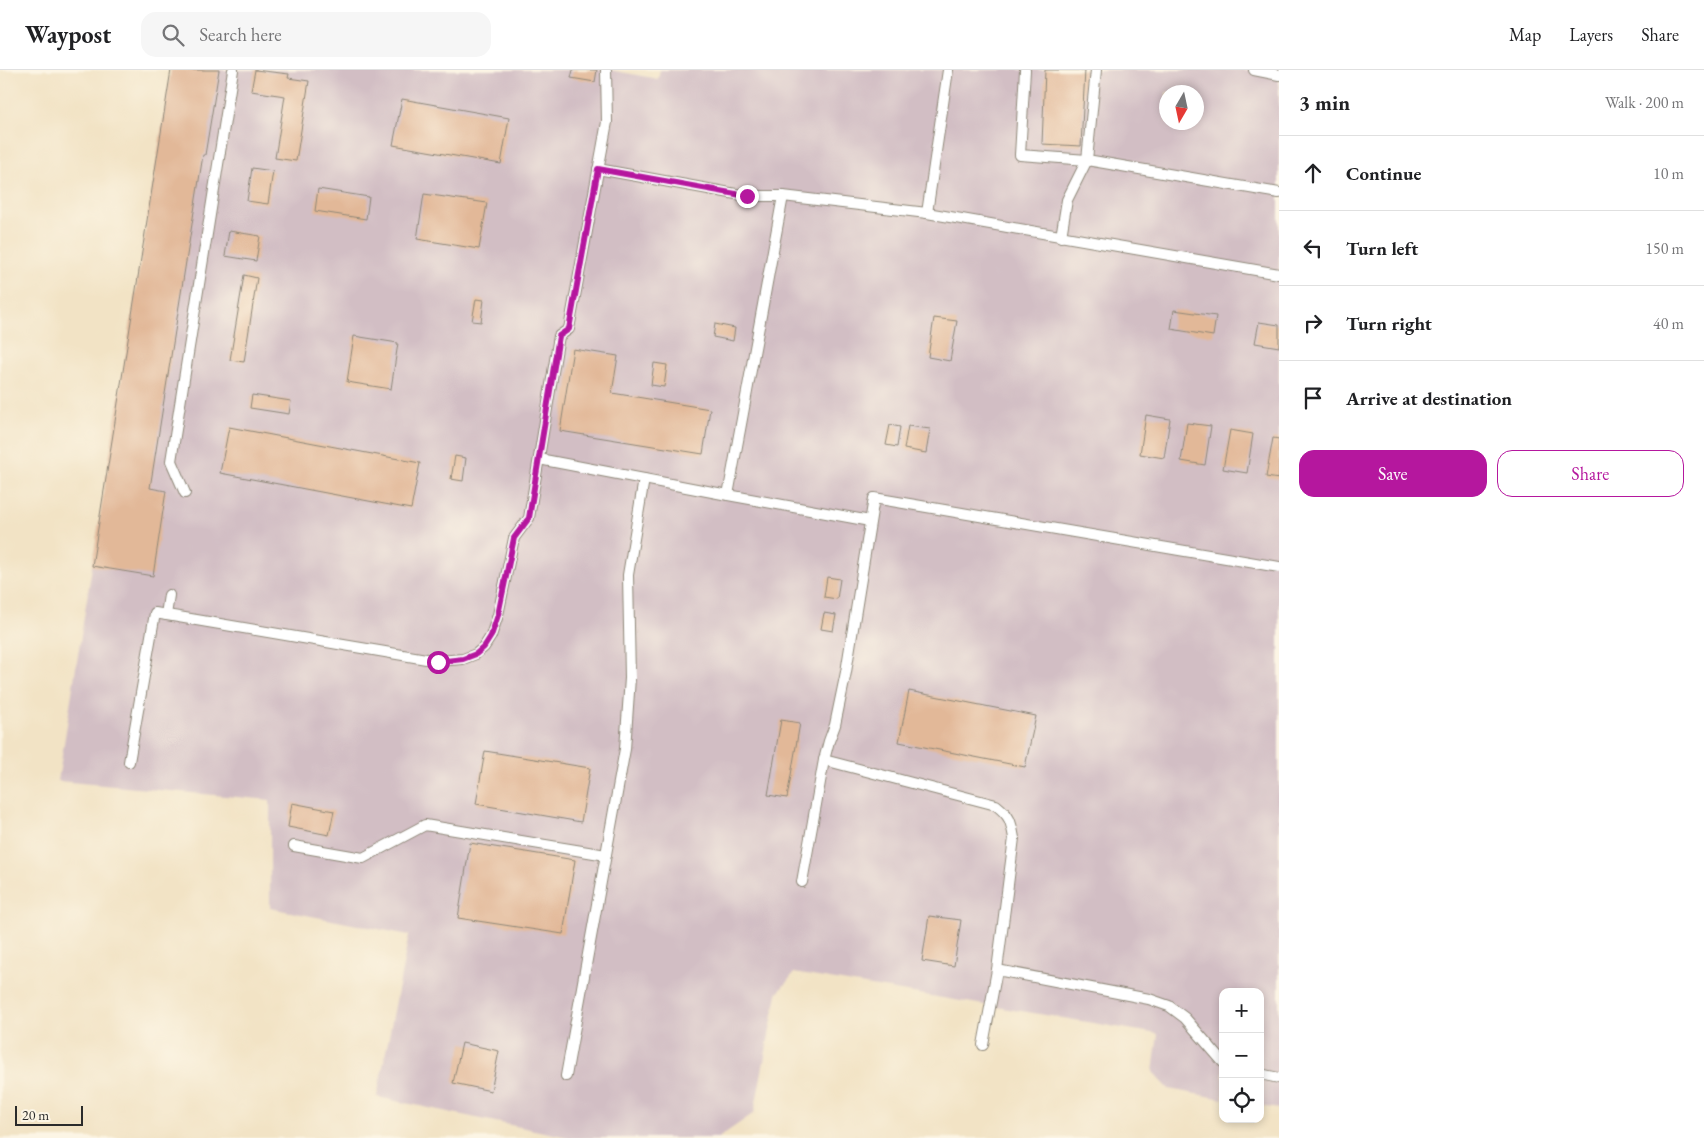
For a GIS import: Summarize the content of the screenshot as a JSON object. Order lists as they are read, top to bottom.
{
  "scale_bar": "20 m",
  "north": "bottom",
  "page": {
    "header": "Waypost",
    "search": "Search here",
    "nav": ["Map", "Layers", "Share"],
    "heading": ["3 min", "Walk · 200 m"],
    "list": [
      ["Continue", "10 m"],
      ["Turn left", "150 m"],
      ["Turn right", "40 m"],
      "Arrive at destination"
    ],
    "buttons": ["Save", "Share"],
    "map_buttons": ["+", "−"],
    "scale": "20 m"
  }
}
